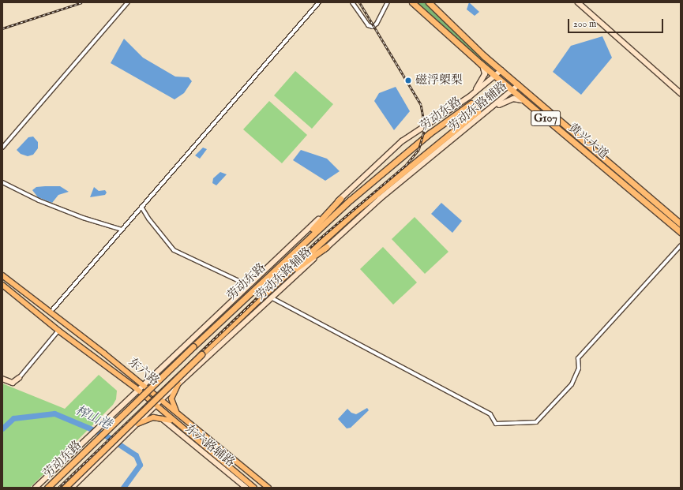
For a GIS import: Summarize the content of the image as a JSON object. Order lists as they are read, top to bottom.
{
  "streets": {
    "highway": ["劳动东路", "G107", "黄兴大道"],
    "main road": ["劳动东路辅路", "东六路", "东六路辅路"]
  },
  "crossings": [
    ["劳动东路辅路", "黄兴大道"],
    ["劳动东路辅路", "东六路"]
  ],
  "water": ["榨山港"],
  "places": ["磁浮㮾梨"],
  "scale_bar": "200 m"
}
